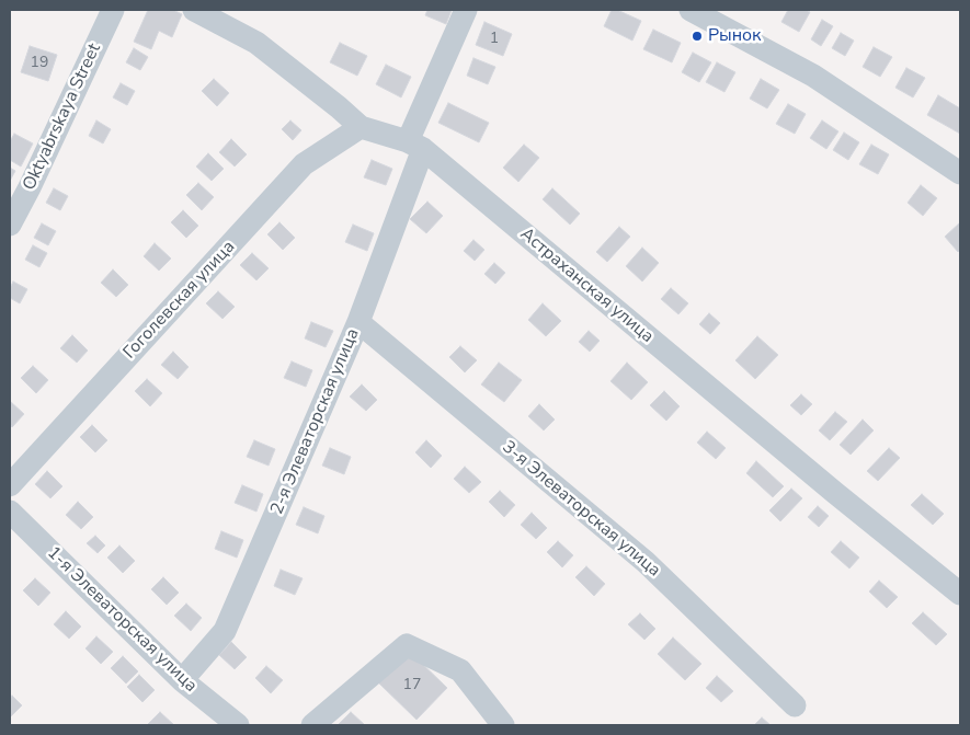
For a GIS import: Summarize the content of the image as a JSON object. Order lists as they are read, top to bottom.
{
  "streets": {
    "street": [
      "Oktyabrskaya Street",
      "Астраханская улица",
      "Гоголевская улица",
      "2-я Элеваторская улица",
      "3-я Элеваторская улица",
      "1-я Элеваторская улица"
    ]
  },
  "crossings": [
    ["Астраханская улица", "Гоголевская улица"],
    ["Астраханская улица", "2-я Элеваторская улица"],
    ["2-я Элеваторская улица", "3-я Элеваторская улица"],
    ["2-я Элеваторская улица", "1-я Элеваторская улица"]
  ],
  "places": ["Рынок"],
  "house_numbers": ["1", "19", "17"]
}
